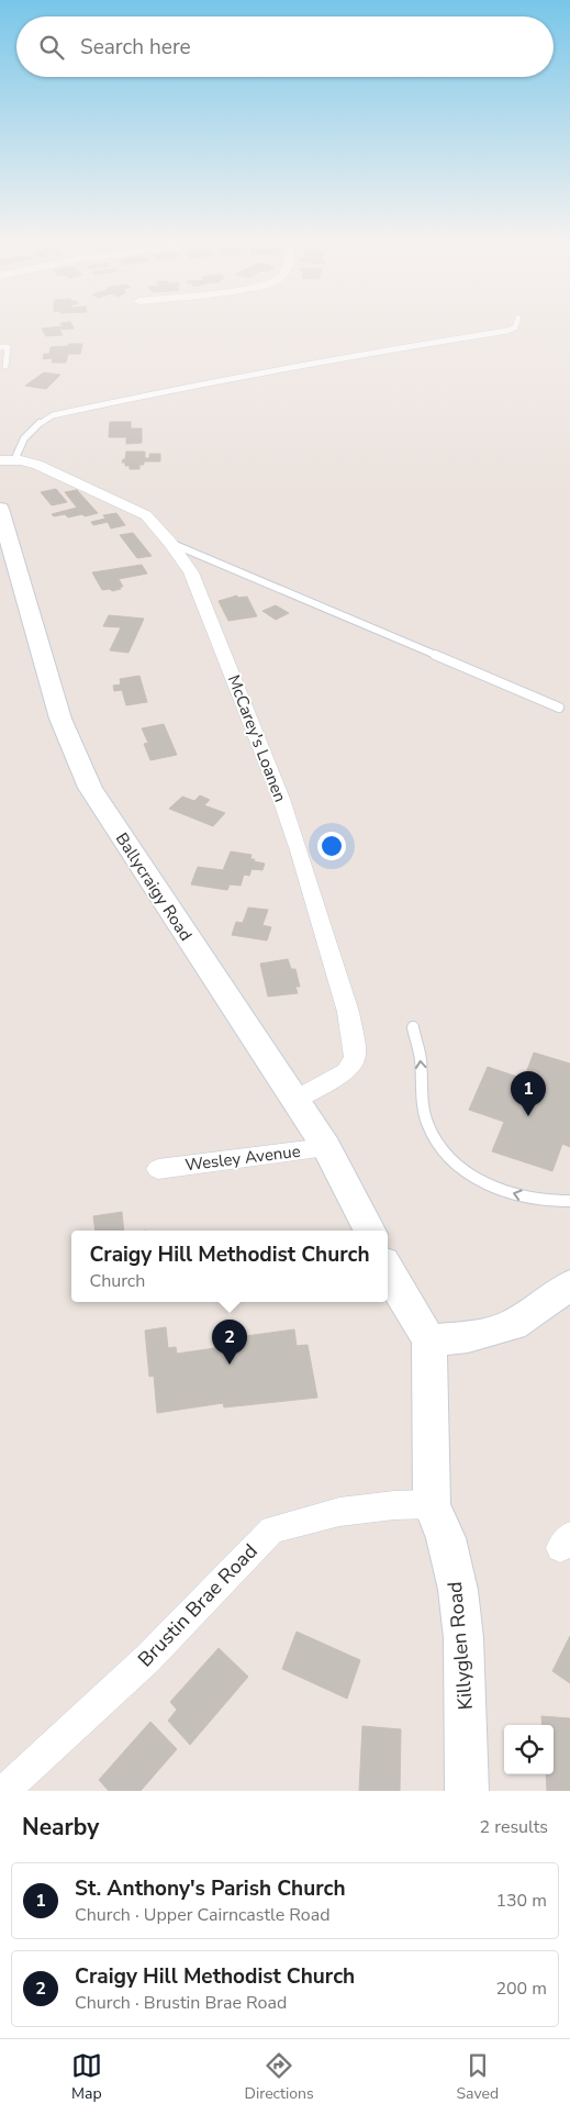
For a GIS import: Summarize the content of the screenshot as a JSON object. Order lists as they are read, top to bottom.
{
  "streets": {
    "street": [
      "McCarey's Loanen",
      "Ballycraigy Road",
      "Wesley Avenue",
      "Brustin Brae Road",
      "Killyglen Road"
    ]
  },
  "crossings": [
    ["McCarey's Loanen", "Ballycraigy Road"],
    ["Ballycraigy Road", "Wesley Avenue"],
    ["Brustin Brae Road", "Killyglen Road"]
  ],
  "page": {
    "search": "Search here",
    "pins": ["1", "2"],
    "popup": ["Craigy Hill Methodist Church", "Church"],
    "heading": ["Nearby", "2 results"],
    "list": [
      {
        "mark": "1",
        "name": "St. Anthony's Parish Church",
        "note": "Church · Upper Cairncastle Road",
        "value": "130 m"
      },
      {
        "mark": "2",
        "name": "Craigy Hill Methodist Church",
        "note": "Church · Brustin Brae Road",
        "value": "200 m"
      }
    ],
    "nav": ["Map", "Directions", "Saved"]
  }
}
